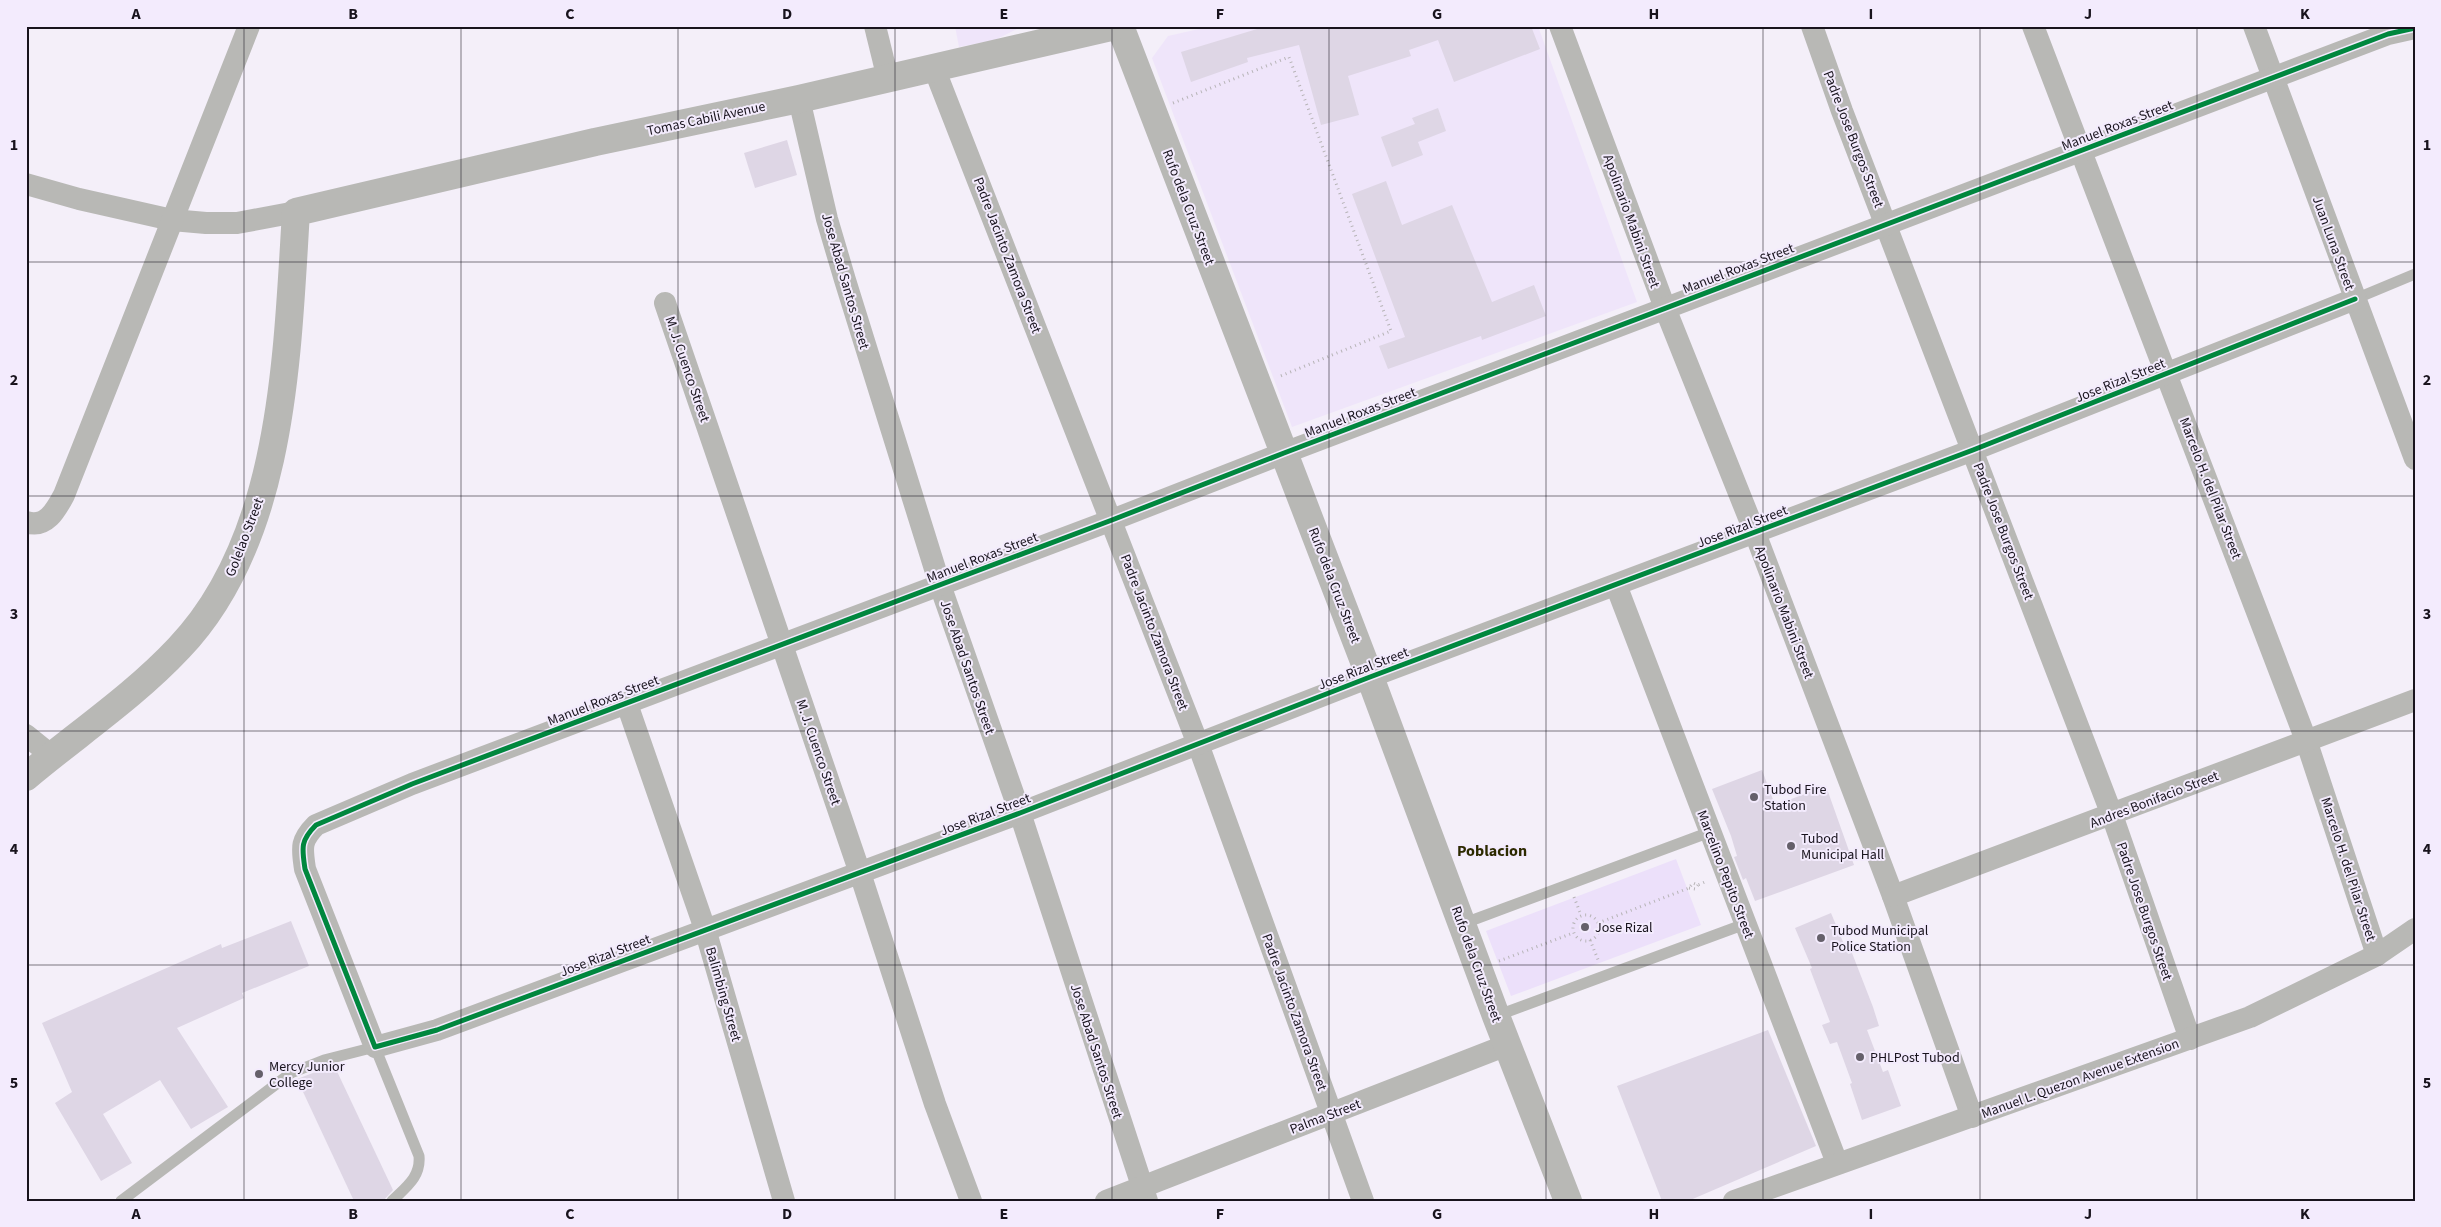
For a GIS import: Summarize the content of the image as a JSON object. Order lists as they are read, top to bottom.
{
  "streets": {
    "street": [
      "Tomas Cabili Avenue",
      "Manuel Roxas Street",
      "Padre Jose Burgos Street",
      "Rufo dela Cruz Street",
      "Apolinario Mabini Street",
      "Juan Luna Street",
      "Padre Jacinto Zamora Street",
      "Jose Abad Santos Street",
      "M. J. Cuenco Street",
      "Jose Rizal Street",
      "Marcelo H. del Pilar Street",
      "Golelao Street",
      "Andres Bonifacio Street",
      "Marcelino Pepito Street",
      "Balimbing Street",
      "Manuel L. Quezon Avenue Extension",
      "Palma Street"
    ]
  },
  "crossings": [
    ["Tomas Cabili Avenue", "Padre Jacinto Zamora Street"],
    ["Tomas Cabili Avenue", "Jose Abad Santos Street"],
    ["Tomas Cabili Avenue", "Golelao Street"],
    ["Manuel Roxas Street", "Padre Jose Burgos Street"],
    ["Manuel Roxas Street", "Rufo dela Cruz Street"],
    ["Manuel Roxas Street", "Apolinario Mabini Street"],
    ["Manuel Roxas Street", "Juan Luna Street"],
    ["Manuel Roxas Street", "Padre Jacinto Zamora Street"],
    ["Manuel Roxas Street", "Jose Abad Santos Street"],
    ["Manuel Roxas Street", "M. J. Cuenco Street"],
    ["Manuel Roxas Street", "Jose Rizal Street"],
    ["Manuel Roxas Street", "Marcelo H. del Pilar Street"],
    ["Manuel Roxas Street", "Balimbing Street"],
    ["Padre Jose Burgos Street", "Jose Rizal Street"],
    ["Padre Jose Burgos Street", "Andres Bonifacio Street"],
    ["Padre Jose Burgos Street", "Manuel L. Quezon Avenue Extension"],
    ["Rufo dela Cruz Street", "Jose Rizal Street"],
    ["Rufo dela Cruz Street", "Palma Street"],
    ["Apolinario Mabini Street", "Jose Rizal Street"],
    ["Apolinario Mabini Street", "Andres Bonifacio Street"],
    ["Apolinario Mabini Street", "Manuel L. Quezon Avenue Extension"],
    ["Juan Luna Street", "Jose Rizal Street"],
    ["Padre Jacinto Zamora Street", "Jose Rizal Street"],
    ["Padre Jacinto Zamora Street", "Palma Street"],
    ["Jose Abad Santos Street", "Jose Rizal Street"],
    ["Jose Abad Santos Street", "Palma Street"],
    ["M. J. Cuenco Street", "Jose Rizal Street"],
    ["Jose Rizal Street", "Marcelo H. del Pilar Street"],
    ["Jose Rizal Street", "Marcelino Pepito Street"],
    ["Jose Rizal Street", "Balimbing Street"],
    ["Marcelo H. del Pilar Street", "Andres Bonifacio Street"],
    ["Marcelo H. del Pilar Street", "Manuel L. Quezon Avenue Extension"],
    ["Marcelino Pepito Street", "Manuel L. Quezon Avenue Extension"]
  ],
  "districts": ["Poblacion"],
  "places": [
    "Tubod Fire Station",
    "Tubod Municipal Hall",
    "Jose Rizal",
    "Tubod Municipal Police Station",
    "PHLPost Tubod",
    "Mercy Junior College"
  ],
  "grid": {
    "columns": [
      "A",
      "B",
      "C",
      "D",
      "E",
      "F",
      "G",
      "H",
      "I",
      "J",
      "K"
    ],
    "rows": [
      "1",
      "2",
      "3",
      "4",
      "5"
    ]
  }
}
